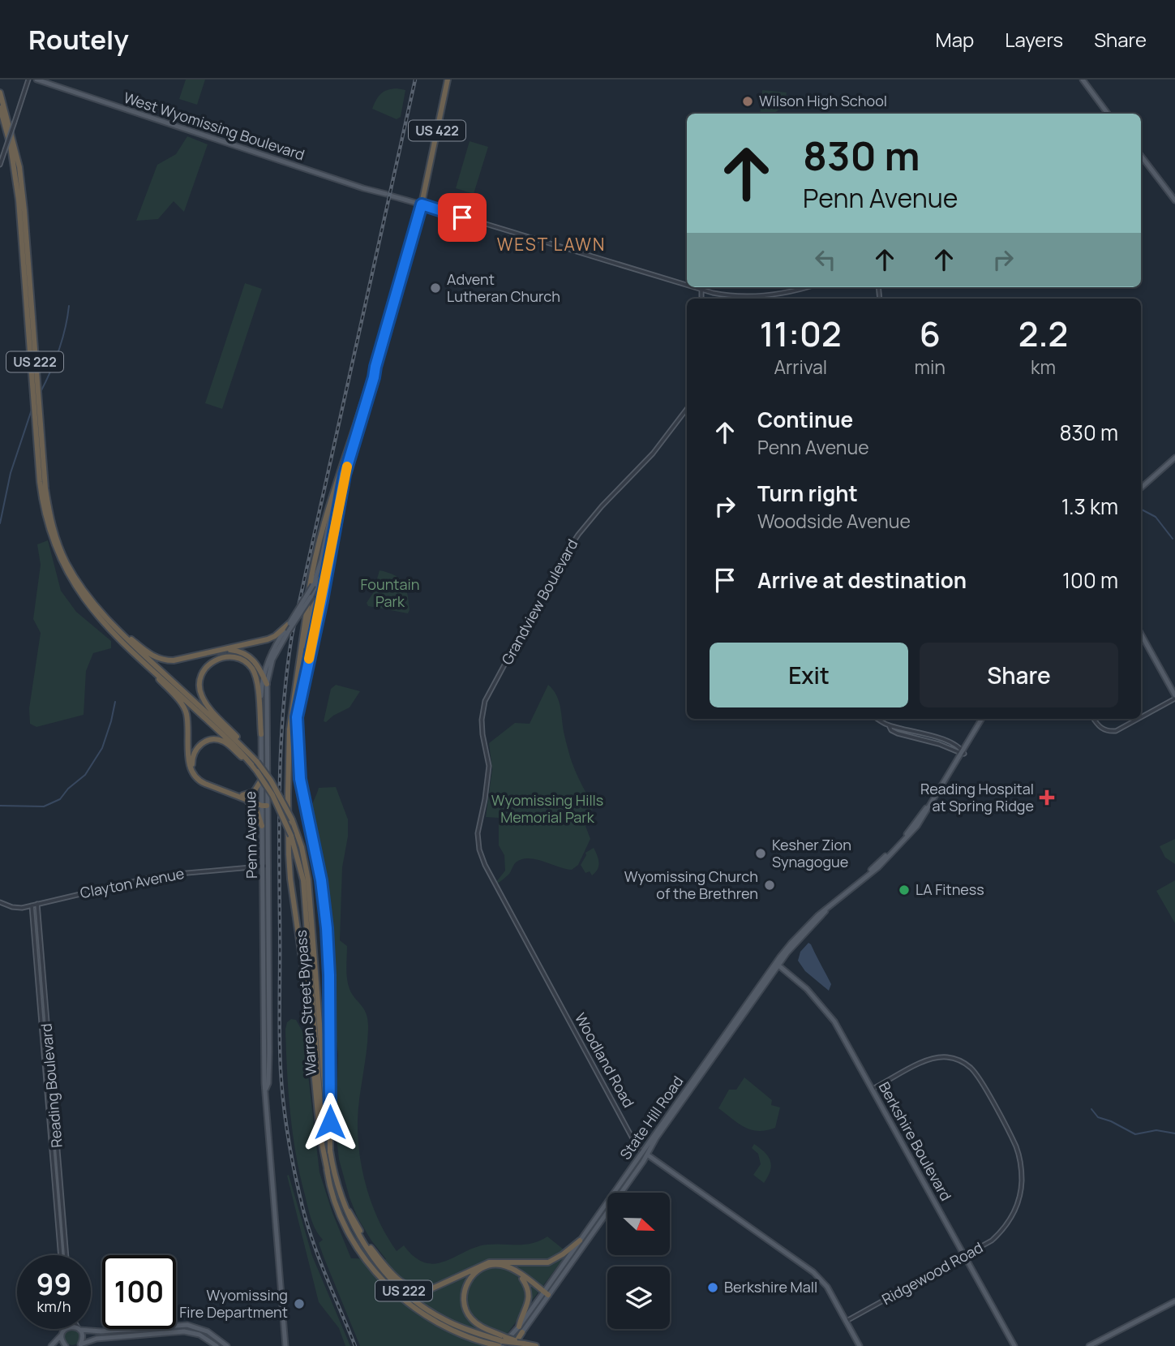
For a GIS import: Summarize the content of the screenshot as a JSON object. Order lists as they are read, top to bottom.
{
  "streets": {
    "highway": [
      "US 422",
      "US 222",
      "Penn Avenue",
      "Warren Street Bypass"
    ],
    "main road": [
      "West Wyomissing Boulevard",
      "Woodland Road",
      "State Hill Road",
      "Berkshire Boulevard"
    ],
    "street": [
      "Grandview Boulevard",
      "Clayton Avenue",
      "Reading Boulevard",
      "Ridgewood Road"
    ]
  },
  "crossings": [
    ["West Wyomissing Boulevard", "Penn Avenue"],
    ["US 222", "Warren Street Bypass"],
    ["Grandview Boulevard", "Woodland Road"],
    ["Penn Avenue", "Clayton Avenue"],
    ["Penn Avenue", "Warren Street Bypass"],
    ["Clayton Avenue", "Reading Boulevard"],
    ["Warren Street Bypass", "State Hill Road"],
    ["Woodland Road", "State Hill Road"],
    ["Woodland Road", "Ridgewood Road"],
    ["State Hill Road", "Berkshire Boulevard"],
    ["Berkshire Boulevard", "Ridgewood Road"]
  ],
  "districts": ["WEST LAWN"],
  "parks": ["Fountain Park", "Wyomissing Hills Memorial Park"],
  "places": {
    "other": [
      "Wilson High School",
      "Advent Lutheran Church",
      "Kesher Zion Synagogue",
      "Wyomissing Church of the Brethren",
      "LA Fitness",
      "Berkshire Mall",
      "Wyomissing Fire Department"
    ],
    "health": ["Reading Hospital at Spring Ridge"]
  },
  "north": "right",
  "page": {
    "header": "Routely",
    "nav": ["Map", "Layers", "Share"],
    "turn": ["830 m", "Penn Avenue"],
    "eta": [
      "11:02",
      "Arrival",
      "6",
      "min",
      "2.2",
      "km"
    ],
    "list": [
      {
        "name": "Continue",
        "note": "Penn Avenue",
        "value": "830 m"
      },
      {
        "name": "Turn right",
        "note": "Woodside Avenue",
        "value": "1.3 km"
      },
      {
        "name": "Arrive at destination",
        "value": "100 m"
      }
    ],
    "buttons": ["Exit", "Share"],
    "speed": "99 km/h",
    "limit": "100"
  }
}
